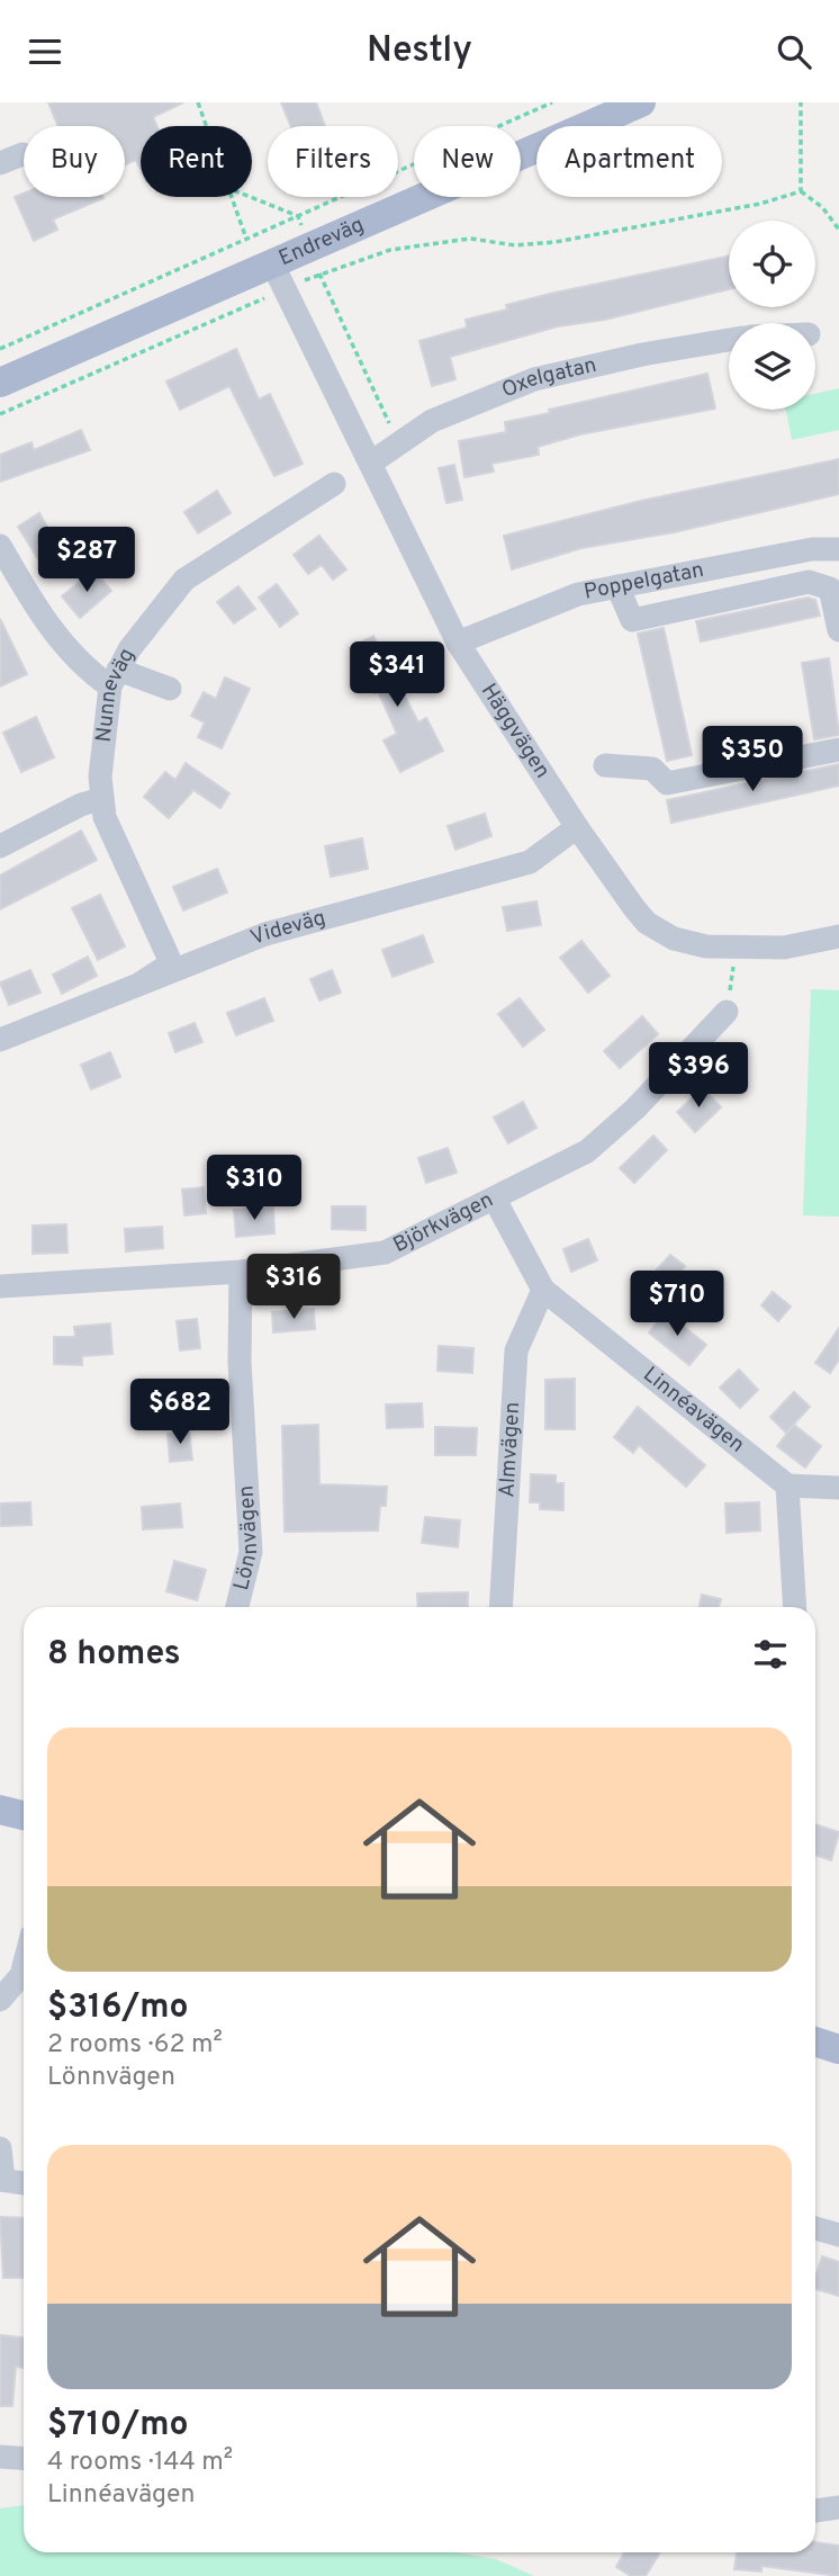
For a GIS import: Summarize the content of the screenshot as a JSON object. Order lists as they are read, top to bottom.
{
  "streets": {
    "main road": ["Endreväg"],
    "street": [
      "Oxelgatan",
      "Poppelgatan",
      "Nunneväg",
      "Häggvägen",
      "Videväg",
      "Björkvägen",
      "Linnéavägen",
      "Almvägen",
      "Lönnvägen"
    ]
  },
  "crossings": [
    ["Endreväg", "Häggvägen"],
    ["Oxelgatan", "Häggvägen"],
    ["Poppelgatan", "Häggvägen"],
    ["Nunneväg", "Videväg"],
    ["Häggvägen", "Videväg"],
    ["Björkvägen", "Linnéavägen"],
    ["Björkvägen", "Lönnvägen"],
    ["Linnéavägen", "Almvägen"]
  ],
  "page": {
    "header": "Nestly",
    "chip": [
      "Buy",
      "Rent",
      "Filters",
      "New",
      "Apartment"
    ],
    "price": [
      "$287",
      "$341",
      "$350",
      "$396",
      "$310",
      "$316",
      "$710",
      "$682"
    ],
    "heading": "8 homes",
    "list": [
      {
        "name": "$316/mo",
        "note": "2 rooms · 62 m² · Lönnvägen"
      },
      {
        "name": "$710/mo",
        "note": "4 rooms · 144 m² · Linnéavägen"
      }
    ]
  }
}
